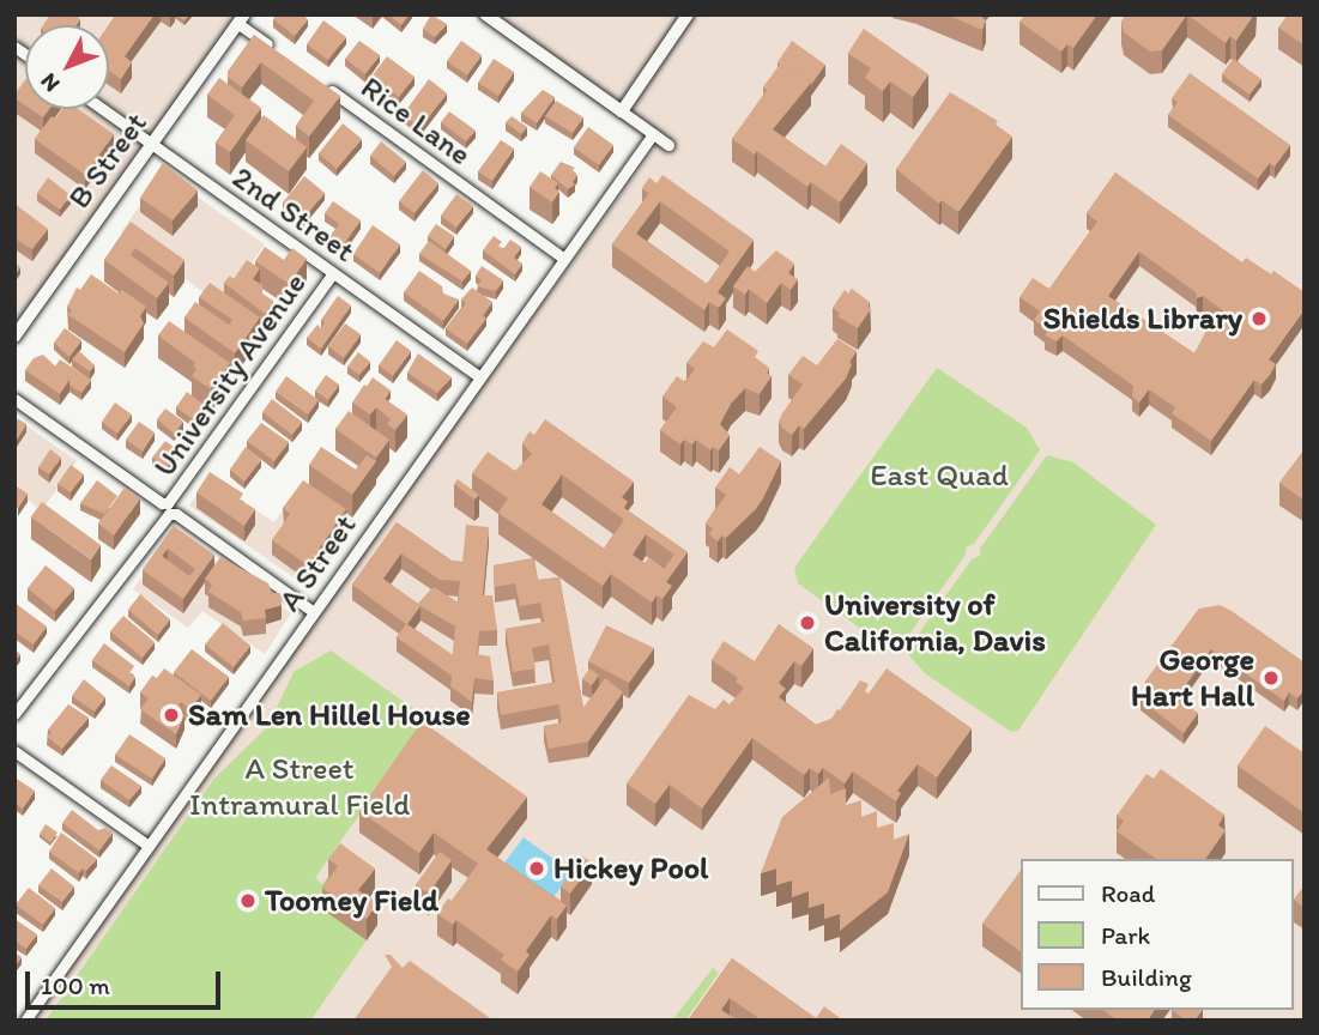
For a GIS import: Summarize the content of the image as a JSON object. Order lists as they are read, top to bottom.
{
  "streets": {
    "street": [
      "Rice Lane",
      "B Street",
      "2nd Street",
      "University Avenue",
      "A Street"
    ]
  },
  "crossings": [
    ["Rice Lane", "A Street"],
    ["B Street", "2nd Street"],
    ["2nd Street", "University Avenue"],
    ["2nd Street", "A Street"]
  ],
  "parks": ["East Quad", "A Street Intramural Field"],
  "places": [
    "Shields Library",
    "University of California, Davis",
    "George Hart Hall",
    "Sam Len Hillel House",
    "Hickey Pool",
    "Toomey Field"
  ],
  "legend": ["Road", "Park", "Building"],
  "scale_bar": "100 m",
  "north": "bottom left"
}
